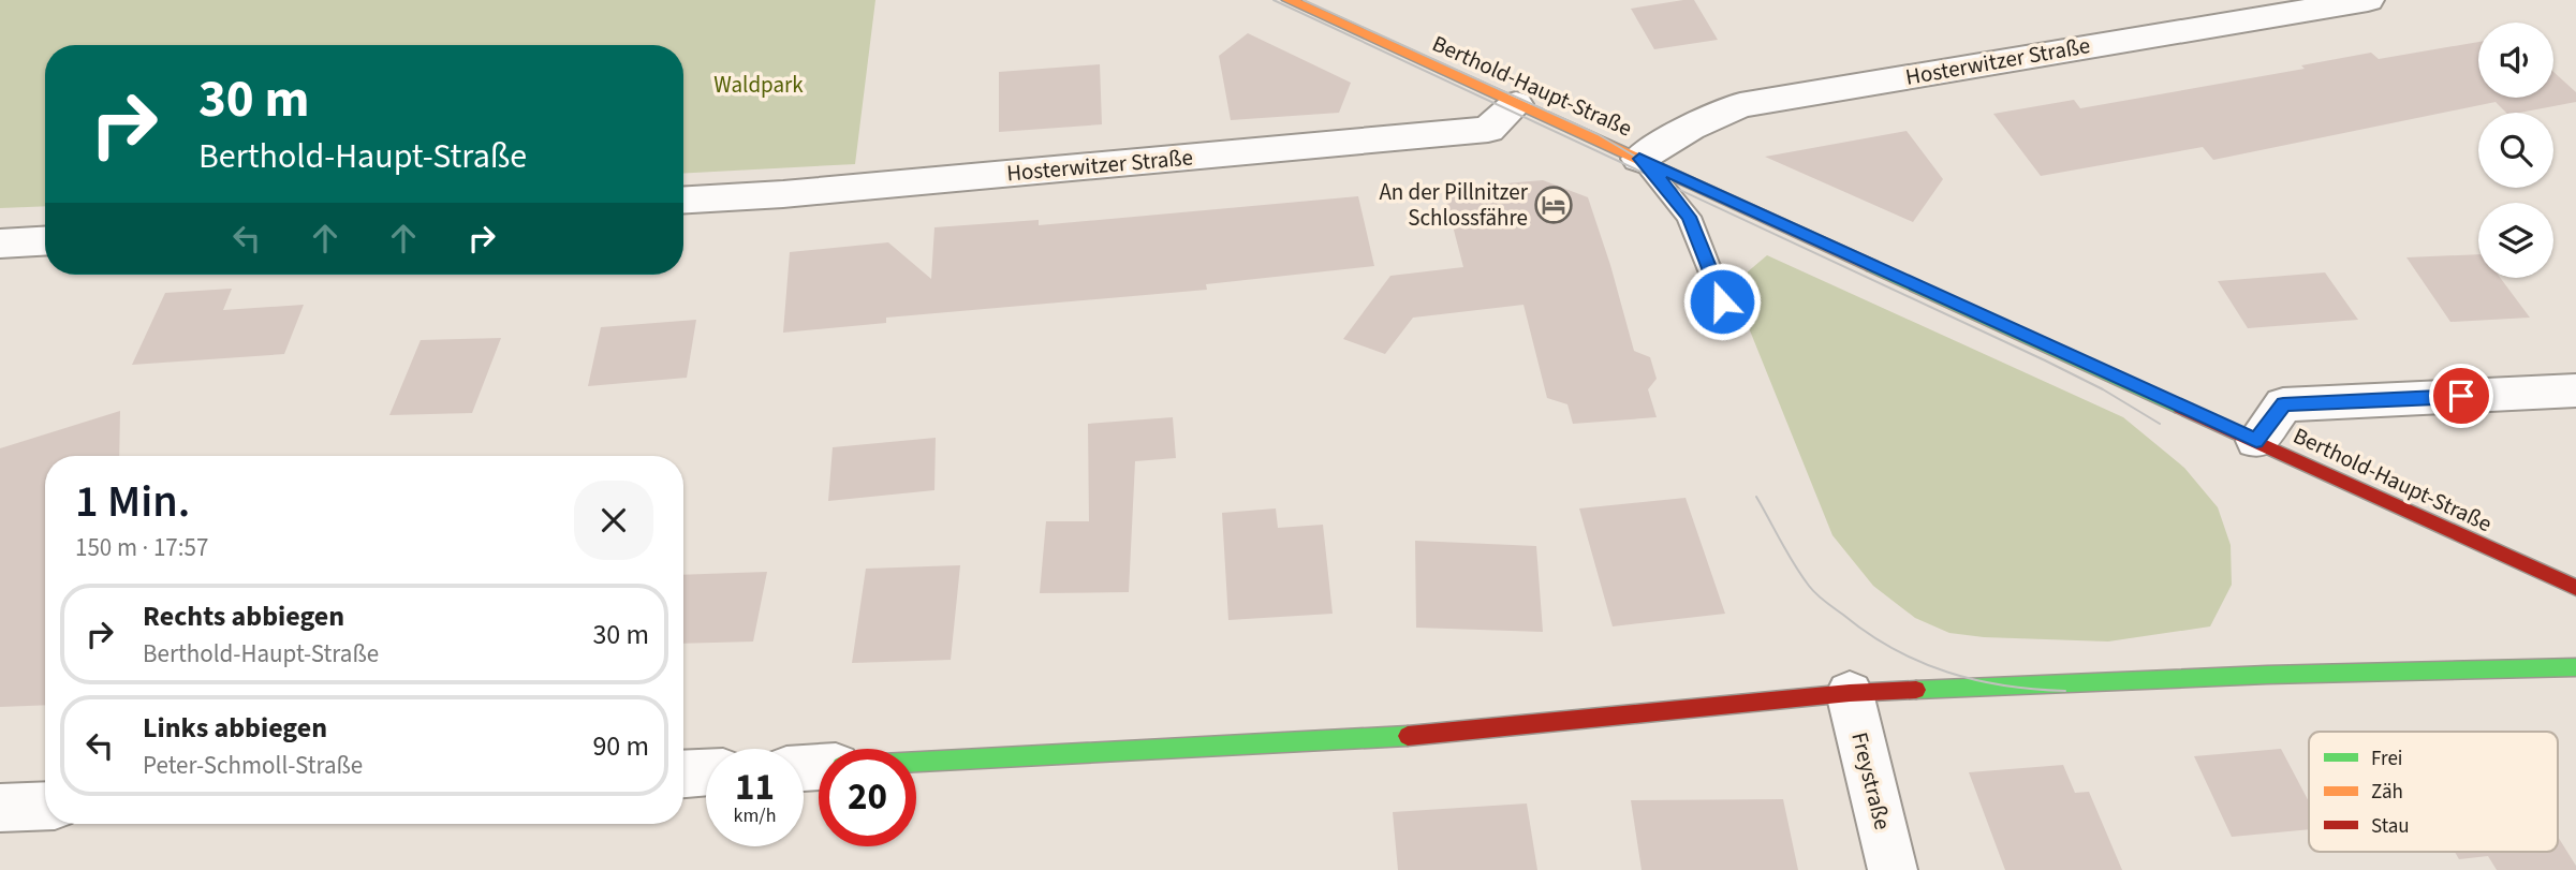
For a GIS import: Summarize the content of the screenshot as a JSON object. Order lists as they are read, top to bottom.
{
  "streets": {
    "street": ["Hosterwitzer Straße", "Berthold-Haupt-Straße", "Freystraße"]
  },
  "crossings": [
    ["Hosterwitzer Straße", "Berthold-Haupt-Straße"]
  ],
  "parks": ["Waldpark"],
  "places": {
    "hotel": ["An der Pillnitzer Schlossfähre"]
  },
  "legend": ["Frei", "Zäh", "Stau"],
  "page": {
    "turn": ["30 m", "Berthold-Haupt-Straße"],
    "heading": ["1 Min.", "150 m · 17:57"],
    "list": [
      {
        "name": "Rechts abbiegen",
        "note": "Berthold-Haupt-Straße",
        "value": "30 m"
      },
      {
        "name": "Links abbiegen",
        "note": "Peter-Schmoll-Straße",
        "value": "90 m"
      }
    ],
    "speed": "11 km/h",
    "limit": "20"
  }
}
